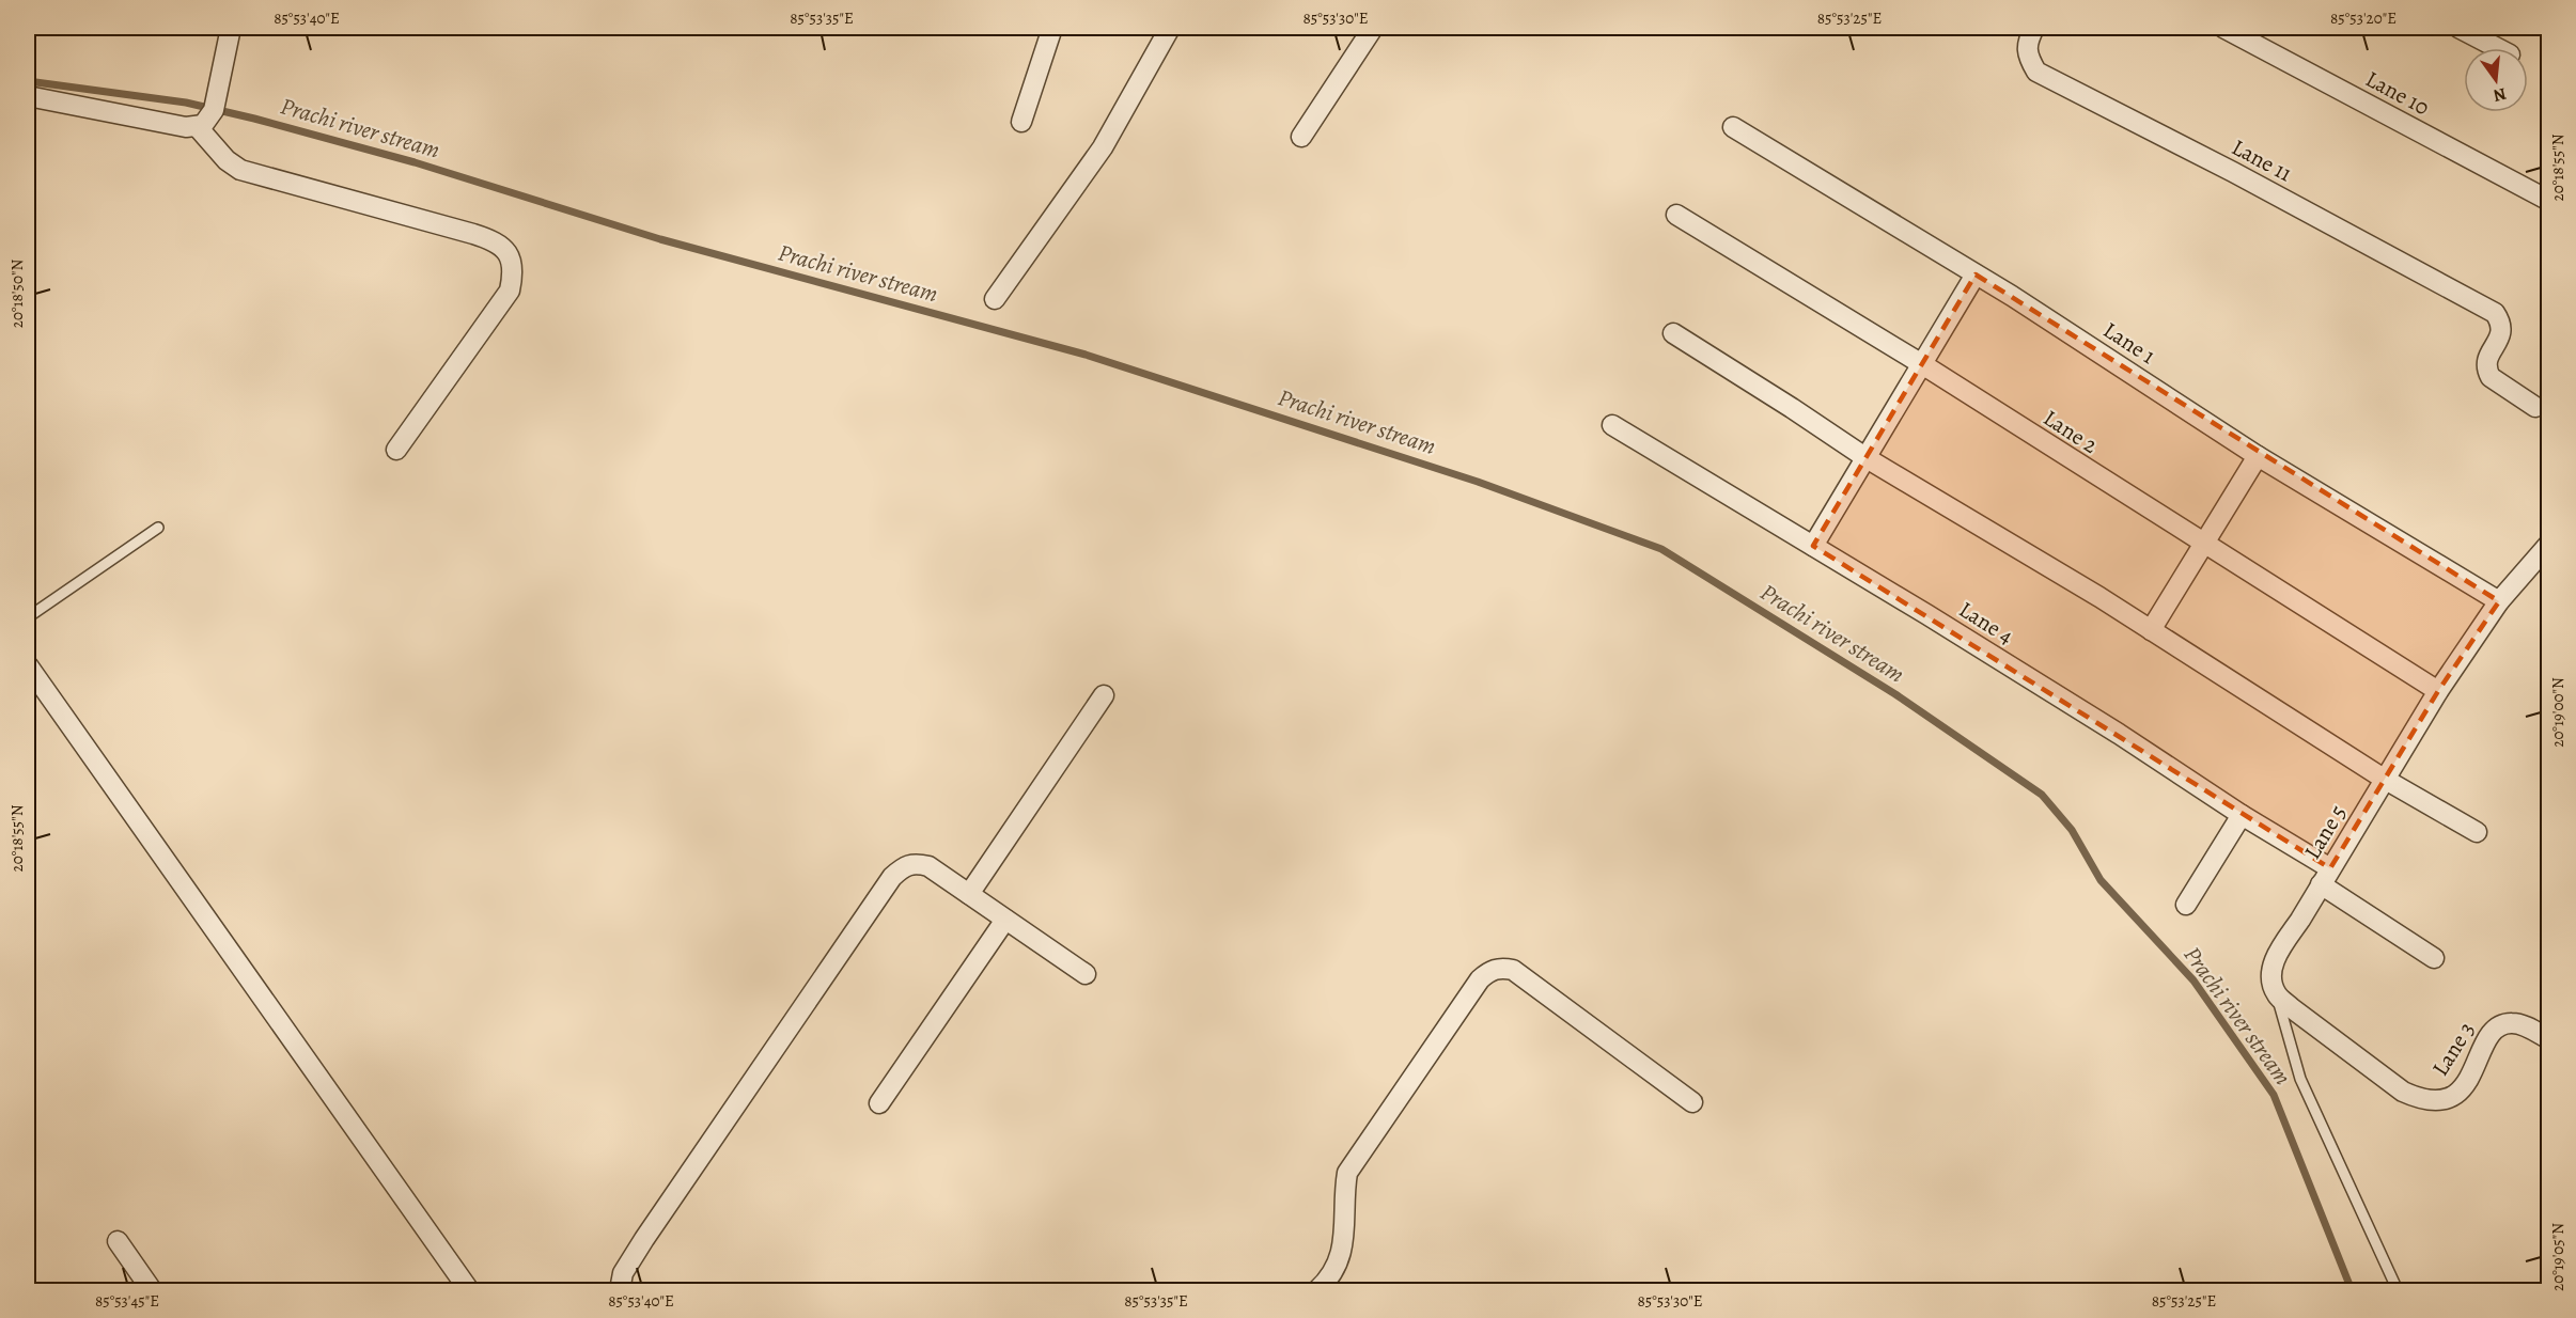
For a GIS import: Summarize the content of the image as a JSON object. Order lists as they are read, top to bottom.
{
  "streets": {
    "street": [
      "Lane 10",
      "Lane 11",
      "Lane 1",
      "Lane 2",
      "Lane 4",
      "Lane 5",
      "Lane 3"
    ]
  },
  "crossings": [
    ["Lane 1", "Lane 5"],
    ["Lane 2", "Lane 5"],
    ["Lane 4", "Lane 5"],
    ["Lane 5", "Lane 3"]
  ],
  "water": ["Prachi river stream"],
  "north": "bottom",
  "coordinates": [
    "85°53'40\"E",
    "85°53'35\"E",
    "85°53'30\"E",
    "85°53'25\"E",
    "85°53'20\"E",
    "20°18'55\"N",
    "20°18'50\"N",
    "20°19'00\"N",
    "20°19'05\"N",
    "85°53'45\"E"
  ]
}
